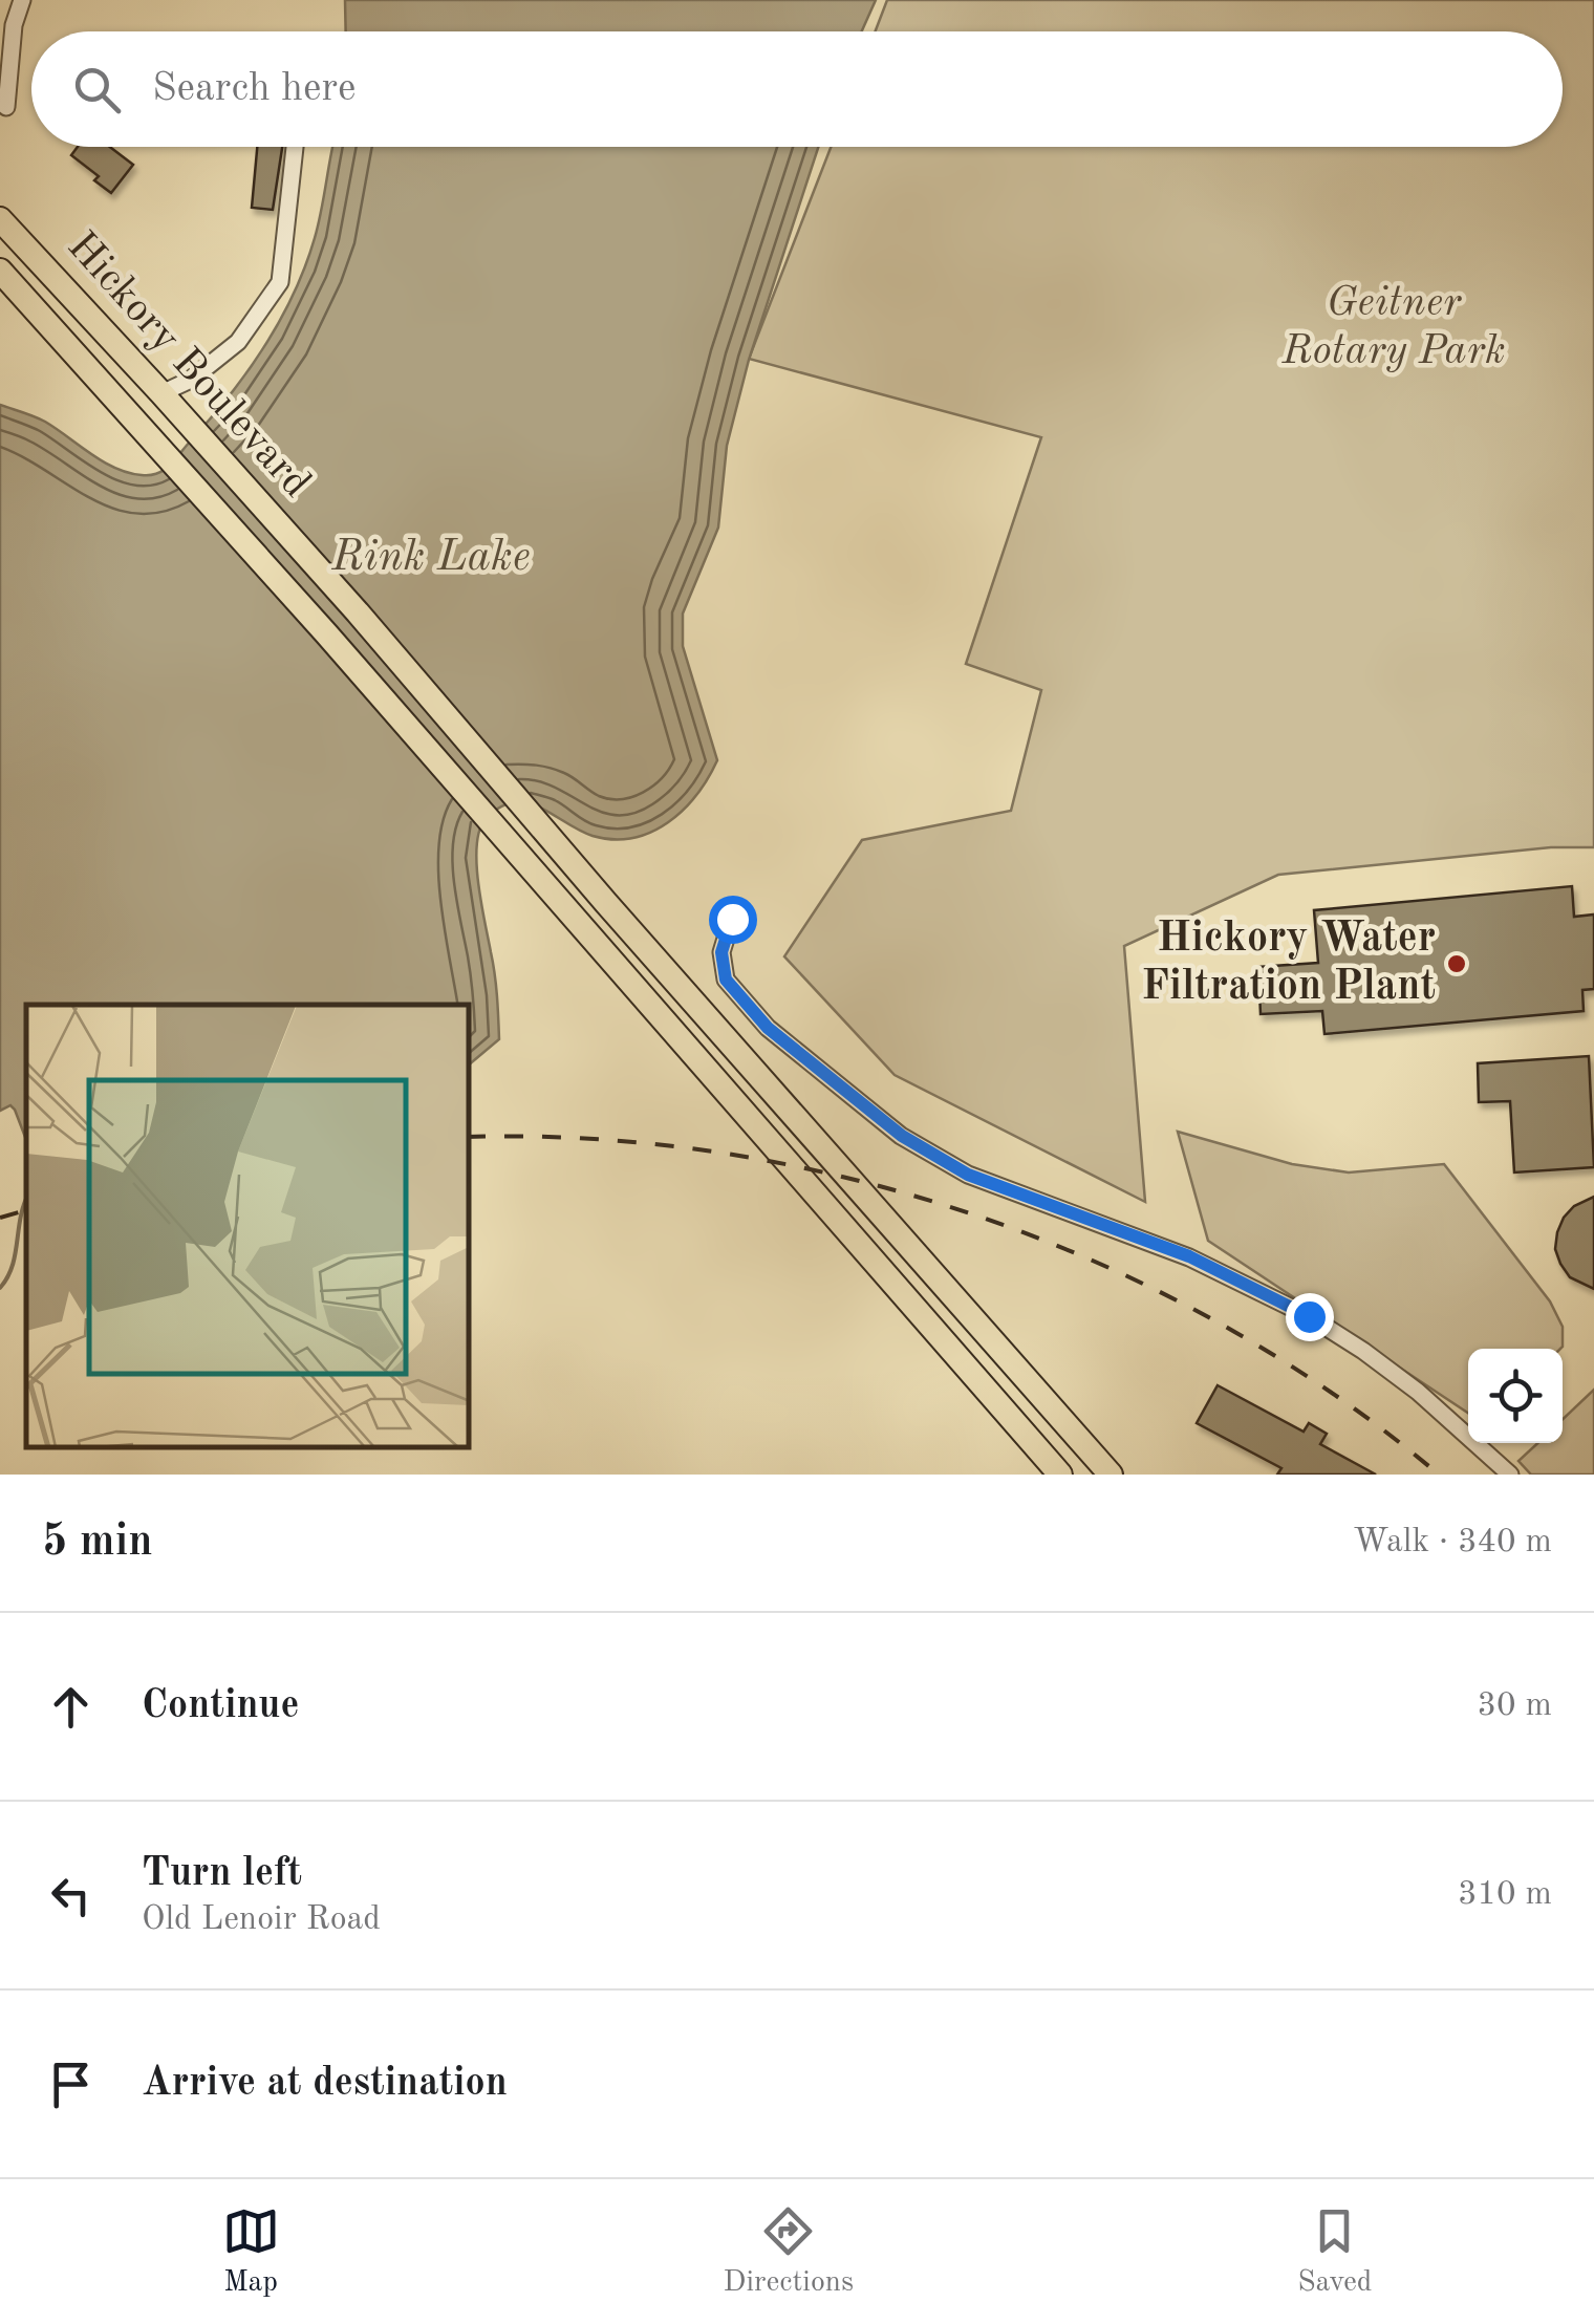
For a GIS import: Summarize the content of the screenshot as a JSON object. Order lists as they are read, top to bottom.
{
  "streets": {
    "highway": ["Hickory Boulevard"]
  },
  "water": ["Rink Lake"],
  "parks": ["Geitner Rotary Park"],
  "places": ["Hickory Water Filtration Plant"],
  "page": {
    "search": "Search here",
    "heading": ["5 min", "Walk · 340 m"],
    "list": [
      ["Continue", "30 m"],
      ["Turn left", "Old Lenoir Road", "310 m"],
      "Arrive at destination"
    ],
    "nav": ["Map", "Directions", "Saved"]
  }
}
